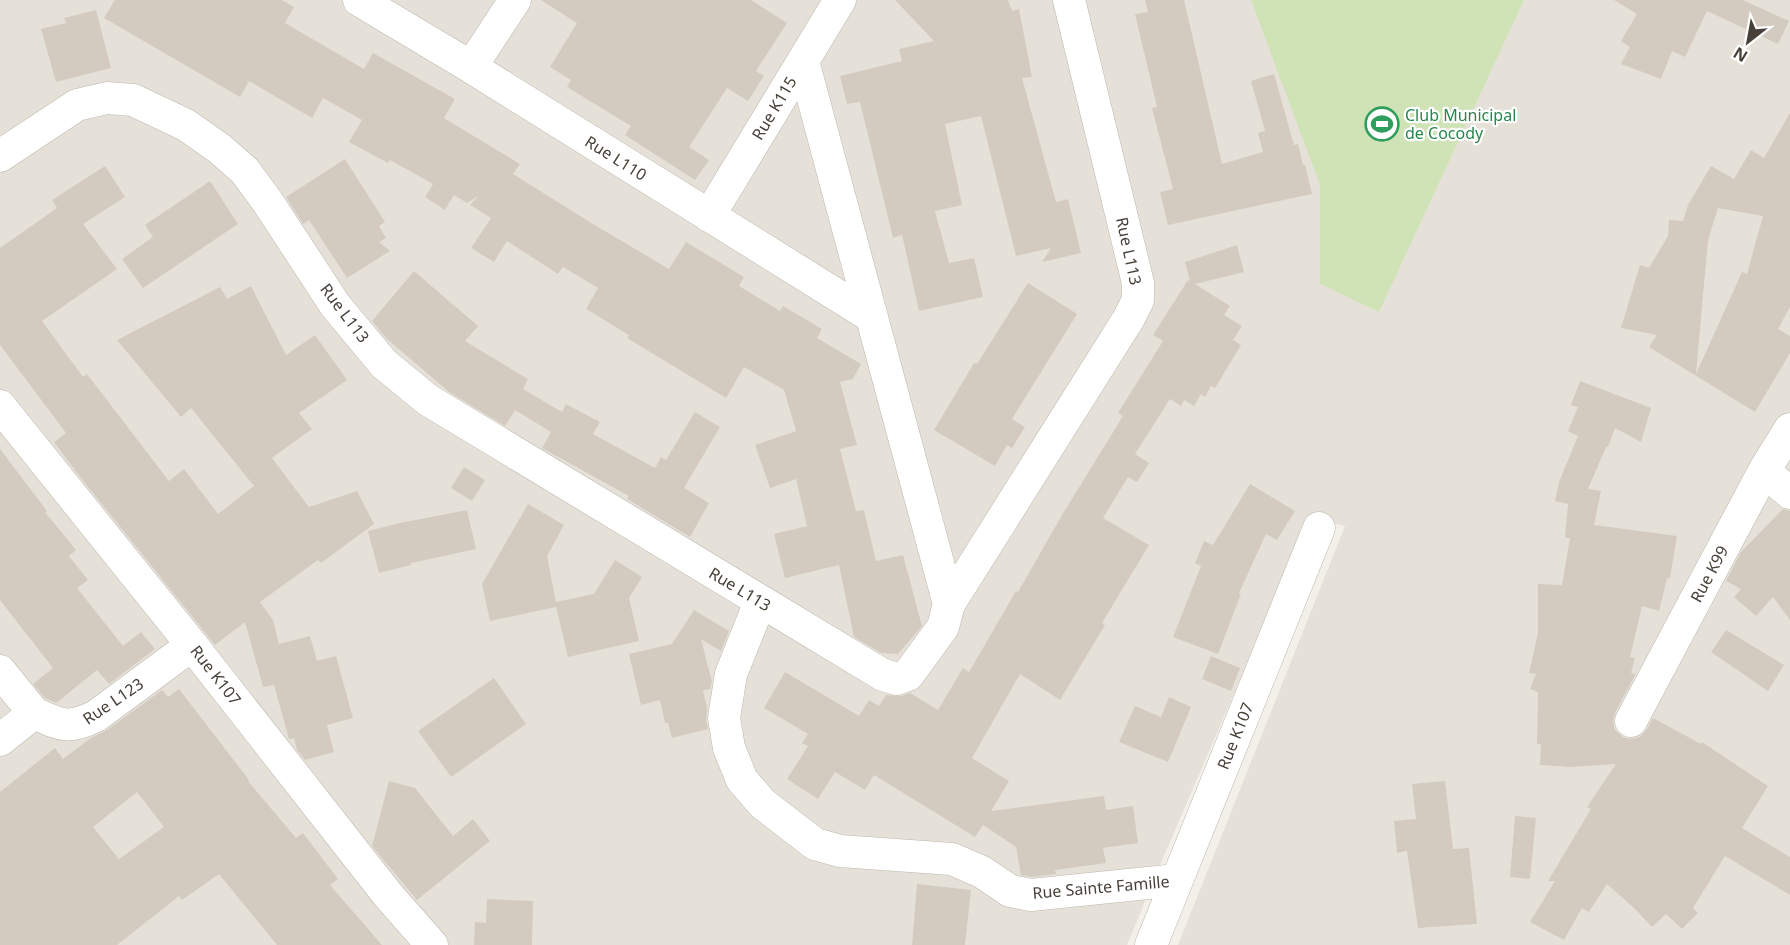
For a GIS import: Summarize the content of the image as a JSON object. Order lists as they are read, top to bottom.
{
  "streets": {
    "street": [
      "Rue K115",
      "Rue L110",
      "Rue L113",
      "Rue K99",
      "Rue K107",
      "Rue L123",
      "Rue Sainte Famille"
    ]
  },
  "crossings": [
    ["Rue K115", "Rue L110"],
    ["Rue L113", "Rue Sainte Famille"],
    ["Rue K107", "Rue L123"],
    ["Rue K107", "Rue Sainte Famille"]
  ],
  "places": {
    "sports": ["Club Municipal de Cocody"]
  },
  "north": "bottom left"
}
